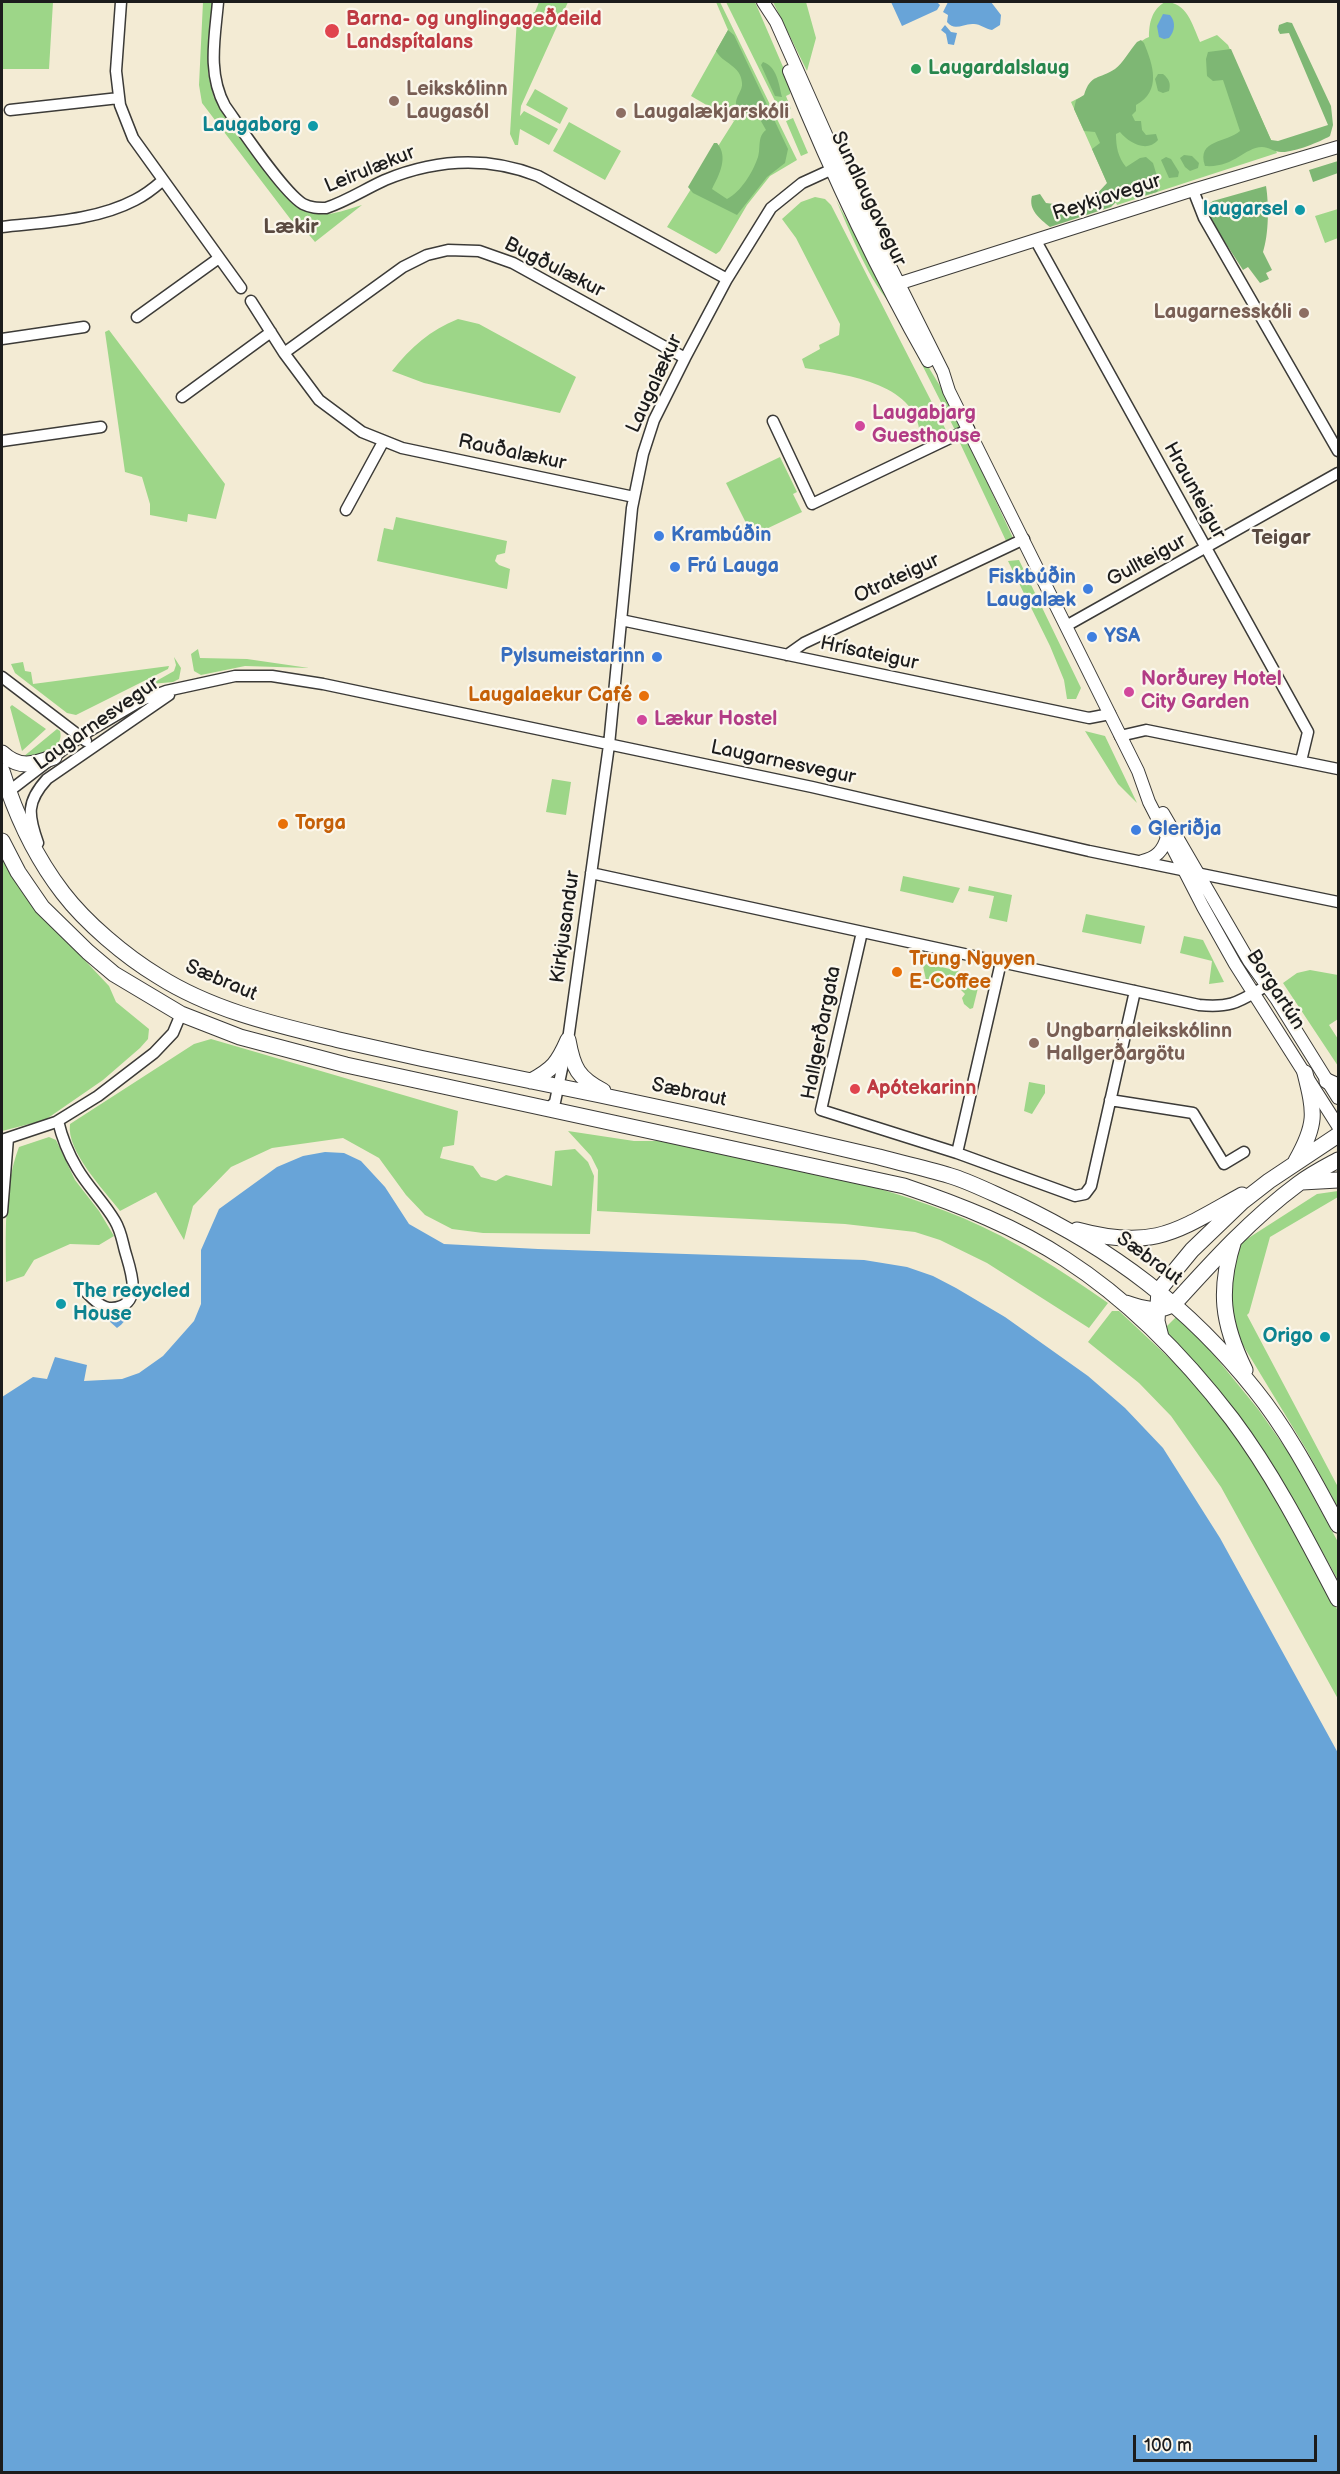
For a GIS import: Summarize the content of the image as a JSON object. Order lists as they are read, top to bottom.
{
  "streets": {
    "main road": ["Sæbraut"],
    "street": [
      "Leirulækur",
      "Reykjavegur",
      "Sundlaugavegur",
      "Bugðulækur",
      "Laugalækur",
      "Rauðalækur",
      "Hraunteigur",
      "Gullteigur",
      "Otrateigur",
      "Hrísateigur",
      "Laugarnesvegur",
      "Kirkjusandur",
      "Borgartún",
      "Hallgerðargata"
    ]
  },
  "crossings": [
    ["Leirulækur", "Laugalækur"],
    ["Reykjavegur", "Sundlaugavegur"],
    ["Reykjavegur", "Hraunteigur"],
    ["Sundlaugavegur", "Laugalækur"],
    ["Sundlaugavegur", "Gullteigur"],
    ["Sundlaugavegur", "Otrateigur"],
    ["Sundlaugavegur", "Hrísateigur"],
    ["Sundlaugavegur", "Laugarnesvegur"],
    ["Sundlaugavegur", "Borgartún"],
    ["Bugðulækur", "Laugalækur"],
    ["Bugðulækur", "Rauðalækur"],
    ["Laugalækur", "Rauðalækur"],
    ["Laugalækur", "Hrísateigur"],
    ["Laugalækur", "Laugarnesvegur"],
    ["Laugalækur", "Kirkjusandur"],
    ["Hraunteigur", "Gullteigur"],
    ["Otrateigur", "Hrísateigur"],
    ["Laugarnesvegur", "Kirkjusandur"],
    ["Laugarnesvegur", "Sæbraut"],
    ["Laugarnesvegur", "Borgartún"],
    ["Kirkjusandur", "Sæbraut"]
  ],
  "districts": ["Lækir", "Teigar"],
  "places": [
    "Barna- og unglingageðdeild Landspítalans",
    "Laugardalslaug",
    "Leikskólinn Laugasól",
    "Laugalækjarskóli",
    "Laugaborg",
    "laugarsel",
    "Laugarnesskóli",
    "Laugabjarg Guesthouse",
    "Krambúðin",
    "Frú Lauga",
    "Fiskbúðin Laugalæk",
    "YSA",
    "Pylsumeistarinn",
    "Norðurey Hotel City Garden",
    "Laugalaekur Café",
    "Lækur Hostel",
    "Torga",
    "Gleriðja",
    "Trung Nguyen E-Coffee",
    "Ungbarnaleikskólinn Hallgerðargötu",
    "Apótekarinn",
    "The recycled House",
    "Origo"
  ],
  "scale_bar": "100 m"
}
